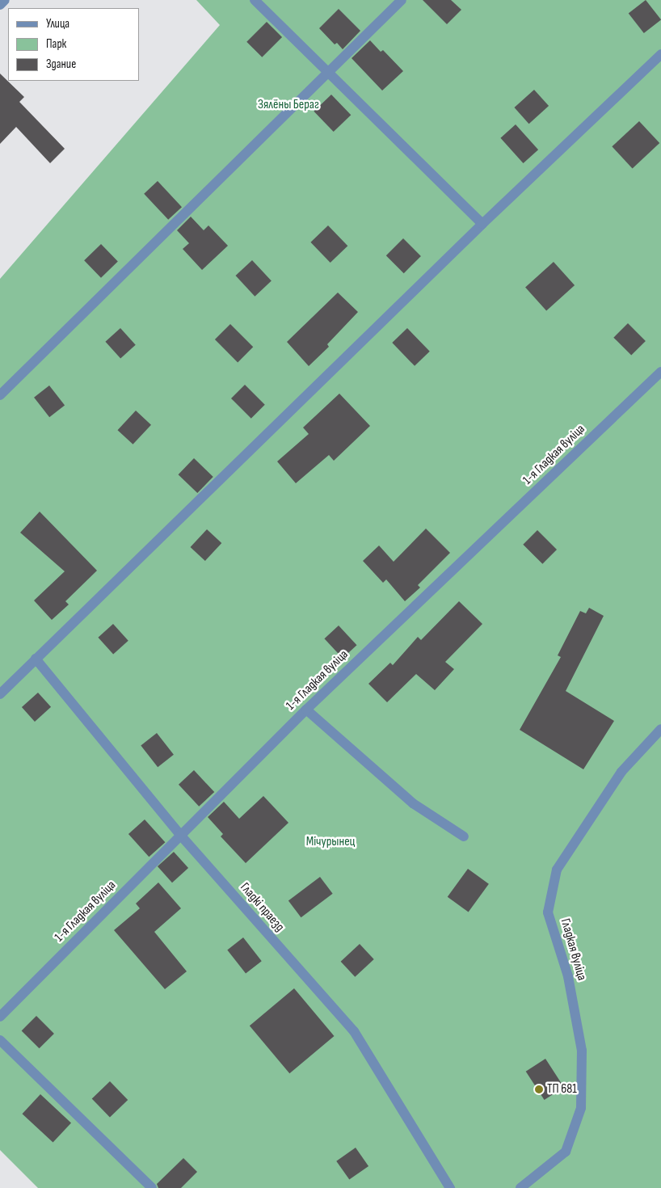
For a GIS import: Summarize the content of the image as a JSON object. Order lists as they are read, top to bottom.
{
  "streets": {
    "street": ["1-я Гладкая вуліца", "Гладкі праезд", "Гладкая вуліца"]
  },
  "crossings": [
    ["1-я Гладкая вуліца", "Гладкі праезд"]
  ],
  "parks": ["Зялёны Бераг", "Мічурынец"],
  "places": ["ТП 681"],
  "legend": ["Улица", "Парк", "Здание"]
}
